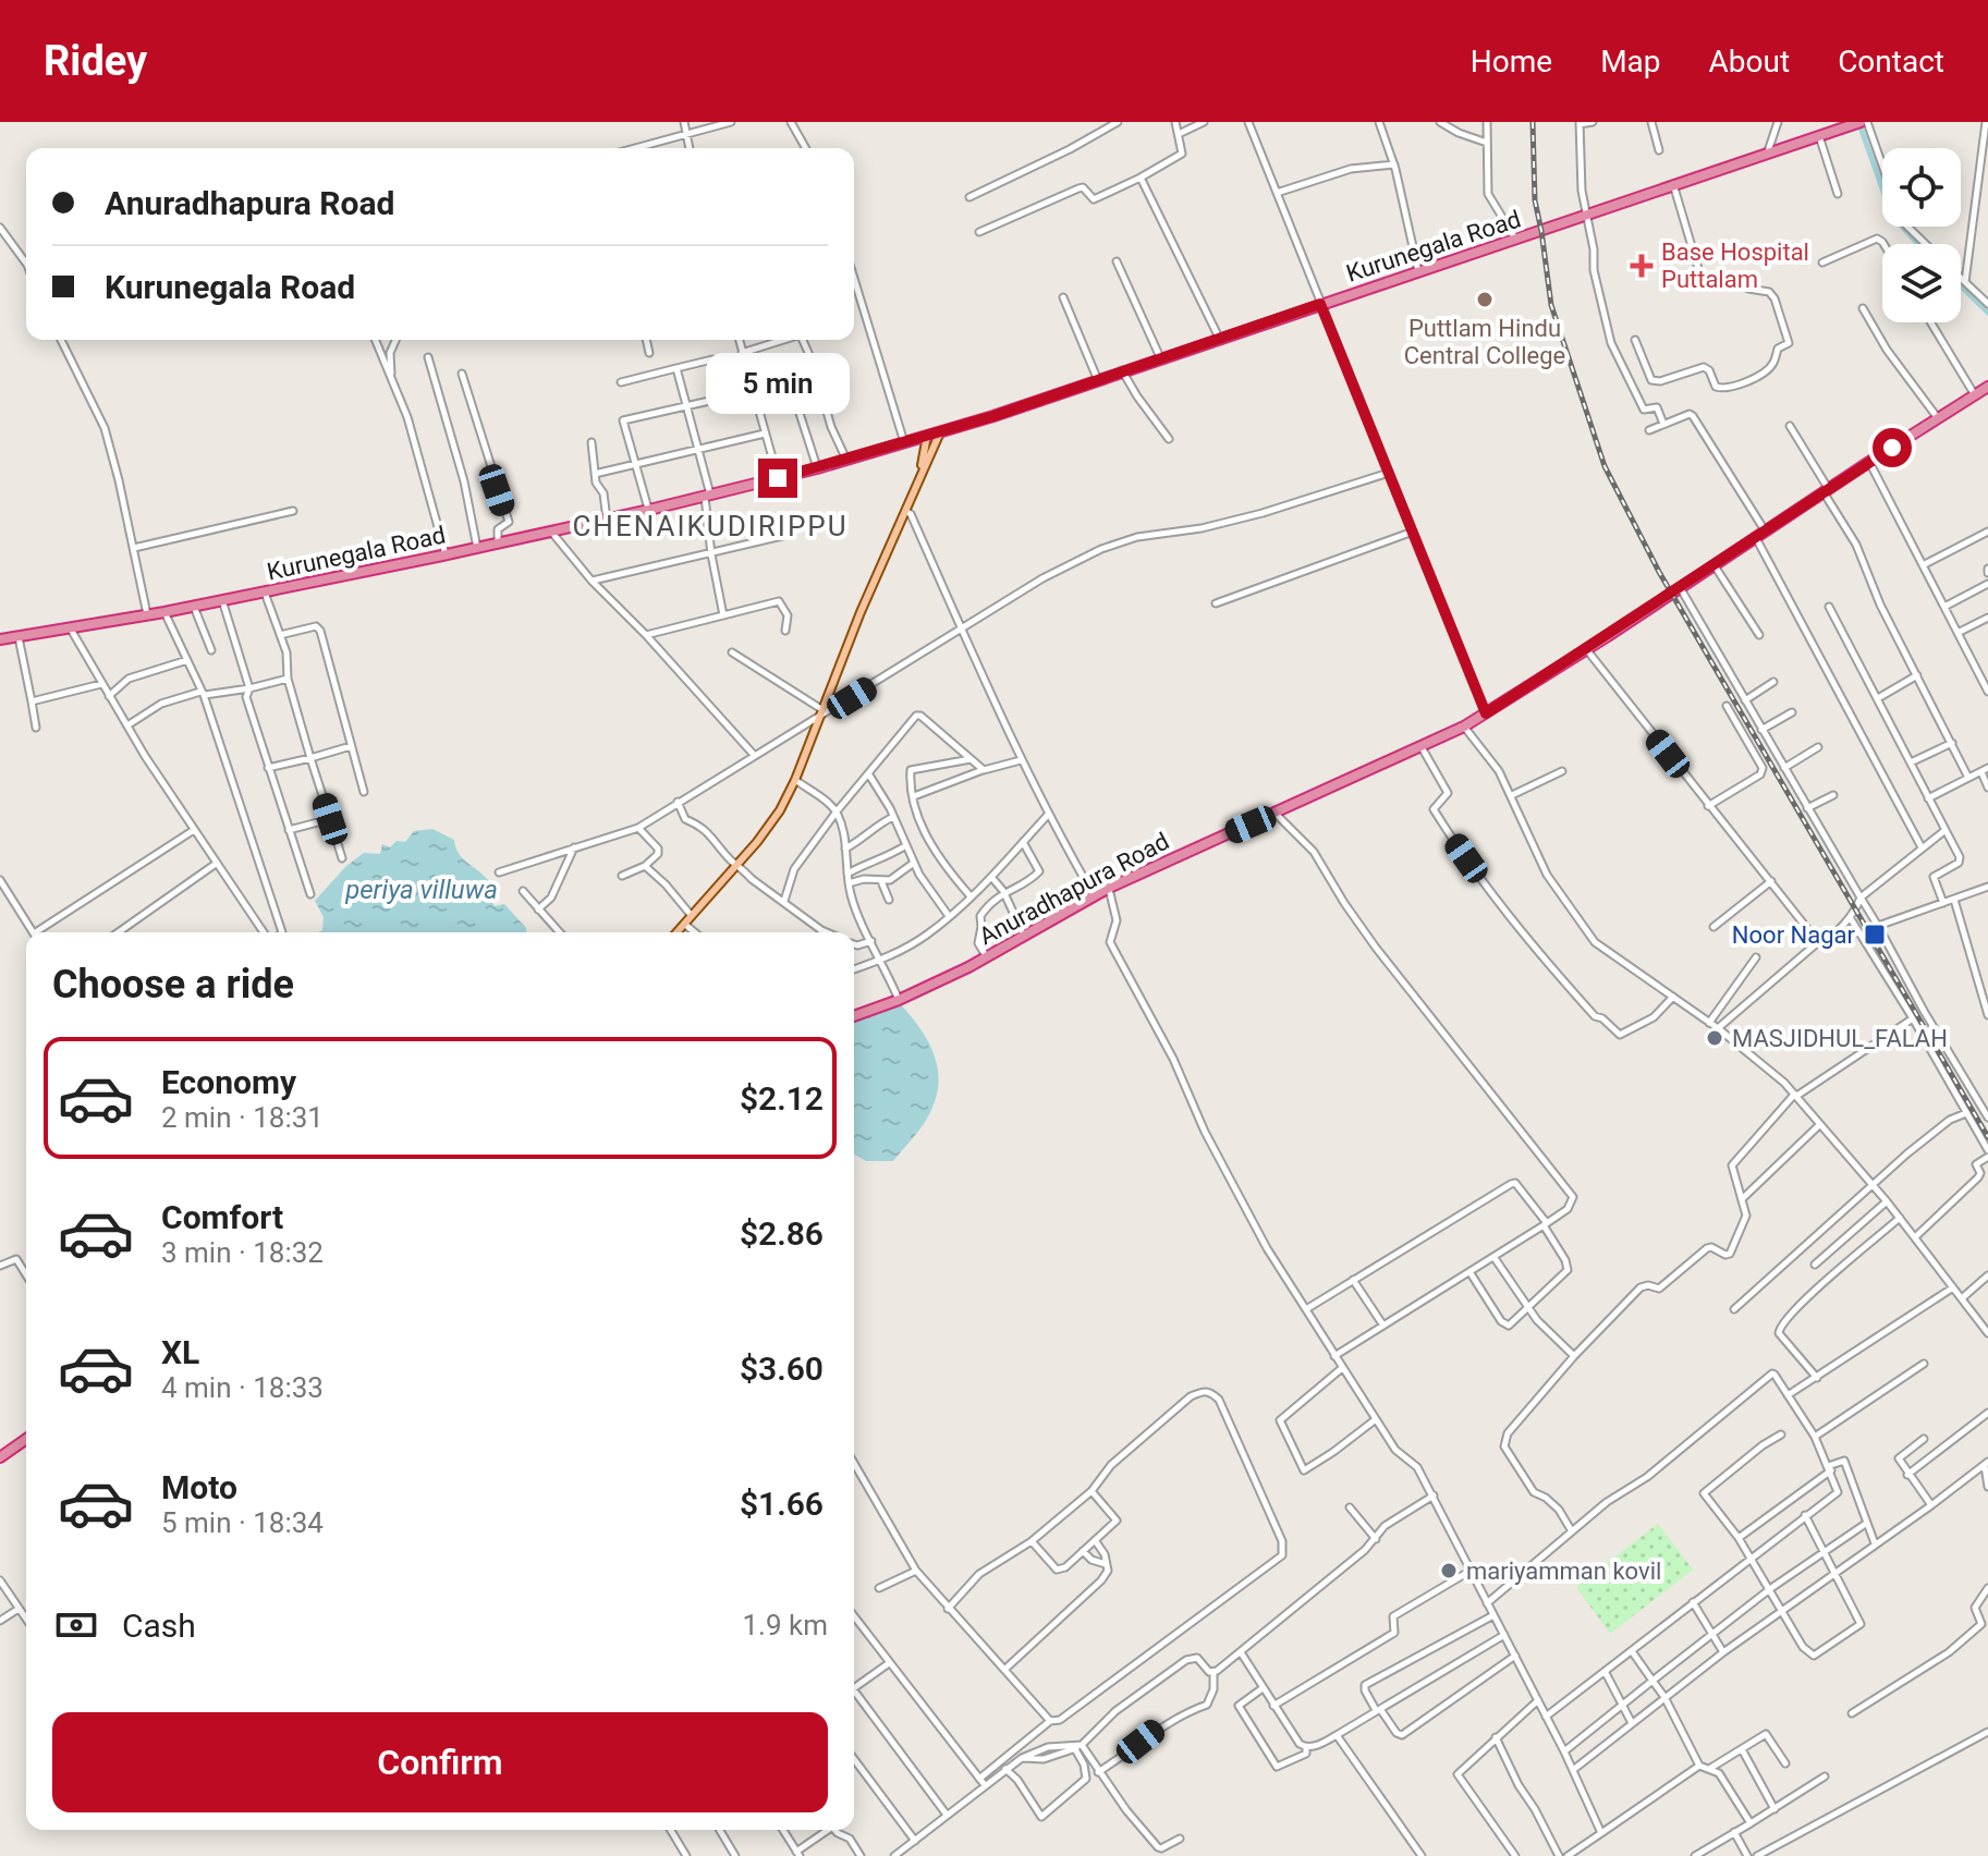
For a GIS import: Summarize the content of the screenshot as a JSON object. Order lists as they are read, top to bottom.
{
  "streets": {
    "highway": ["Kurunegala Road", "Anuradhapura Road"]
  },
  "districts": ["CHENAIKUDIRIPPU"],
  "water": ["periya villuwa"],
  "places": {
    "health": ["Base Hospital Puttalam"],
    "other": ["Puttlam Hindu Central College", "MASJIDHUL_FALAH", "mariyamman kovil"],
    "transit": ["Noor Nagar"]
  },
  "page": {
    "header": "Ridey",
    "nav": [
      "Home",
      "Map",
      "About",
      "Contact"
    ],
    "banner": ["Anuradhapura Road", "Kurunegala Road"],
    "bubble": "5 min",
    "heading": "Choose a ride",
    "list": [
      {
        "name": "Economy",
        "note": "2 min · 18:31",
        "value": "$2.12"
      },
      {
        "name": "Comfort",
        "note": "3 min · 18:32",
        "value": "$2.86"
      },
      {
        "name": "XL",
        "note": "4 min · 18:33",
        "value": "$3.60"
      },
      {
        "name": "Moto",
        "note": "5 min · 18:34",
        "value": "$1.66"
      }
    ],
    "pay": ["Cash", "1.9 km"],
    "buttons": "Confirm"
  }
}
